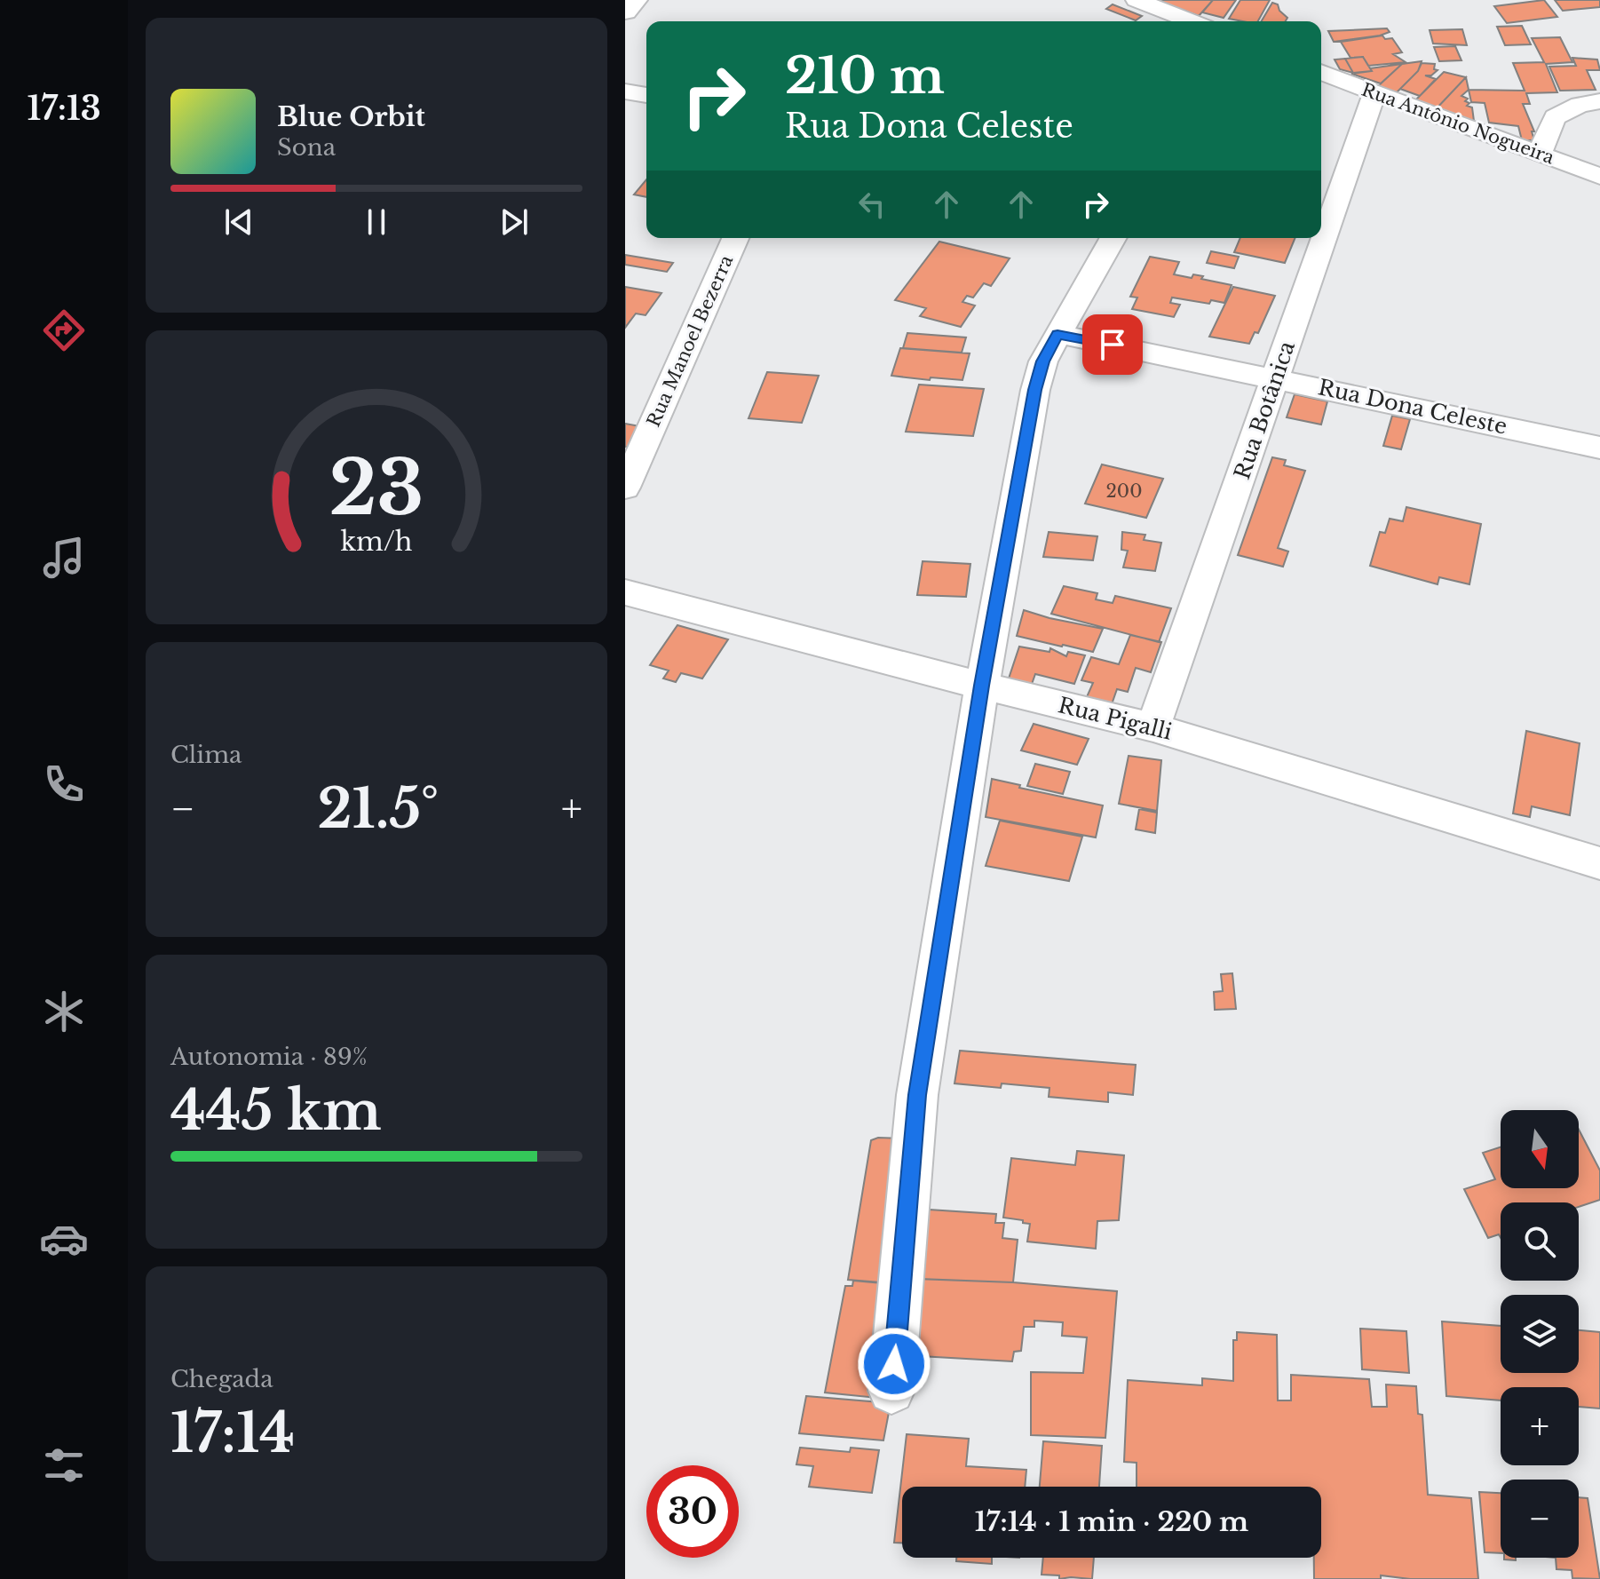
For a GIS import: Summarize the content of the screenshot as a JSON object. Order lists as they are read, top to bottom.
{
  "streets": {
    "street": [
      "Rua Antônio Nogueira",
      "Rua Manoel Bezerra",
      "Rua Dona Celeste",
      "Rua Botânica",
      "Rua Pigalli"
    ]
  },
  "crossings": [
    ["Rua Antônio Nogueira", "Rua Botânica"],
    ["Rua Dona Celeste", "Rua Botânica"],
    ["Rua Botânica", "Rua Pigalli"]
  ],
  "house_numbers": ["200"],
  "north": "bottom",
  "page": {
    "tabs": "17:13",
    "turn": ["210 m", "Rua Dona Celeste"],
    "song": ["Blue Orbit", "Sona"],
    "tile": [
      "Clima",
      ["Autonomia · 89%", "445 km"],
      ["Chegada", "17:14"]
    ],
    "heat": ["−", "21.5°", "+"],
    "map_buttons": ["+", "−"],
    "limit": "30",
    "trip": "17:14 · 1 min · 220 m",
    "gauge": ["23", "km/h"]
  }
}
